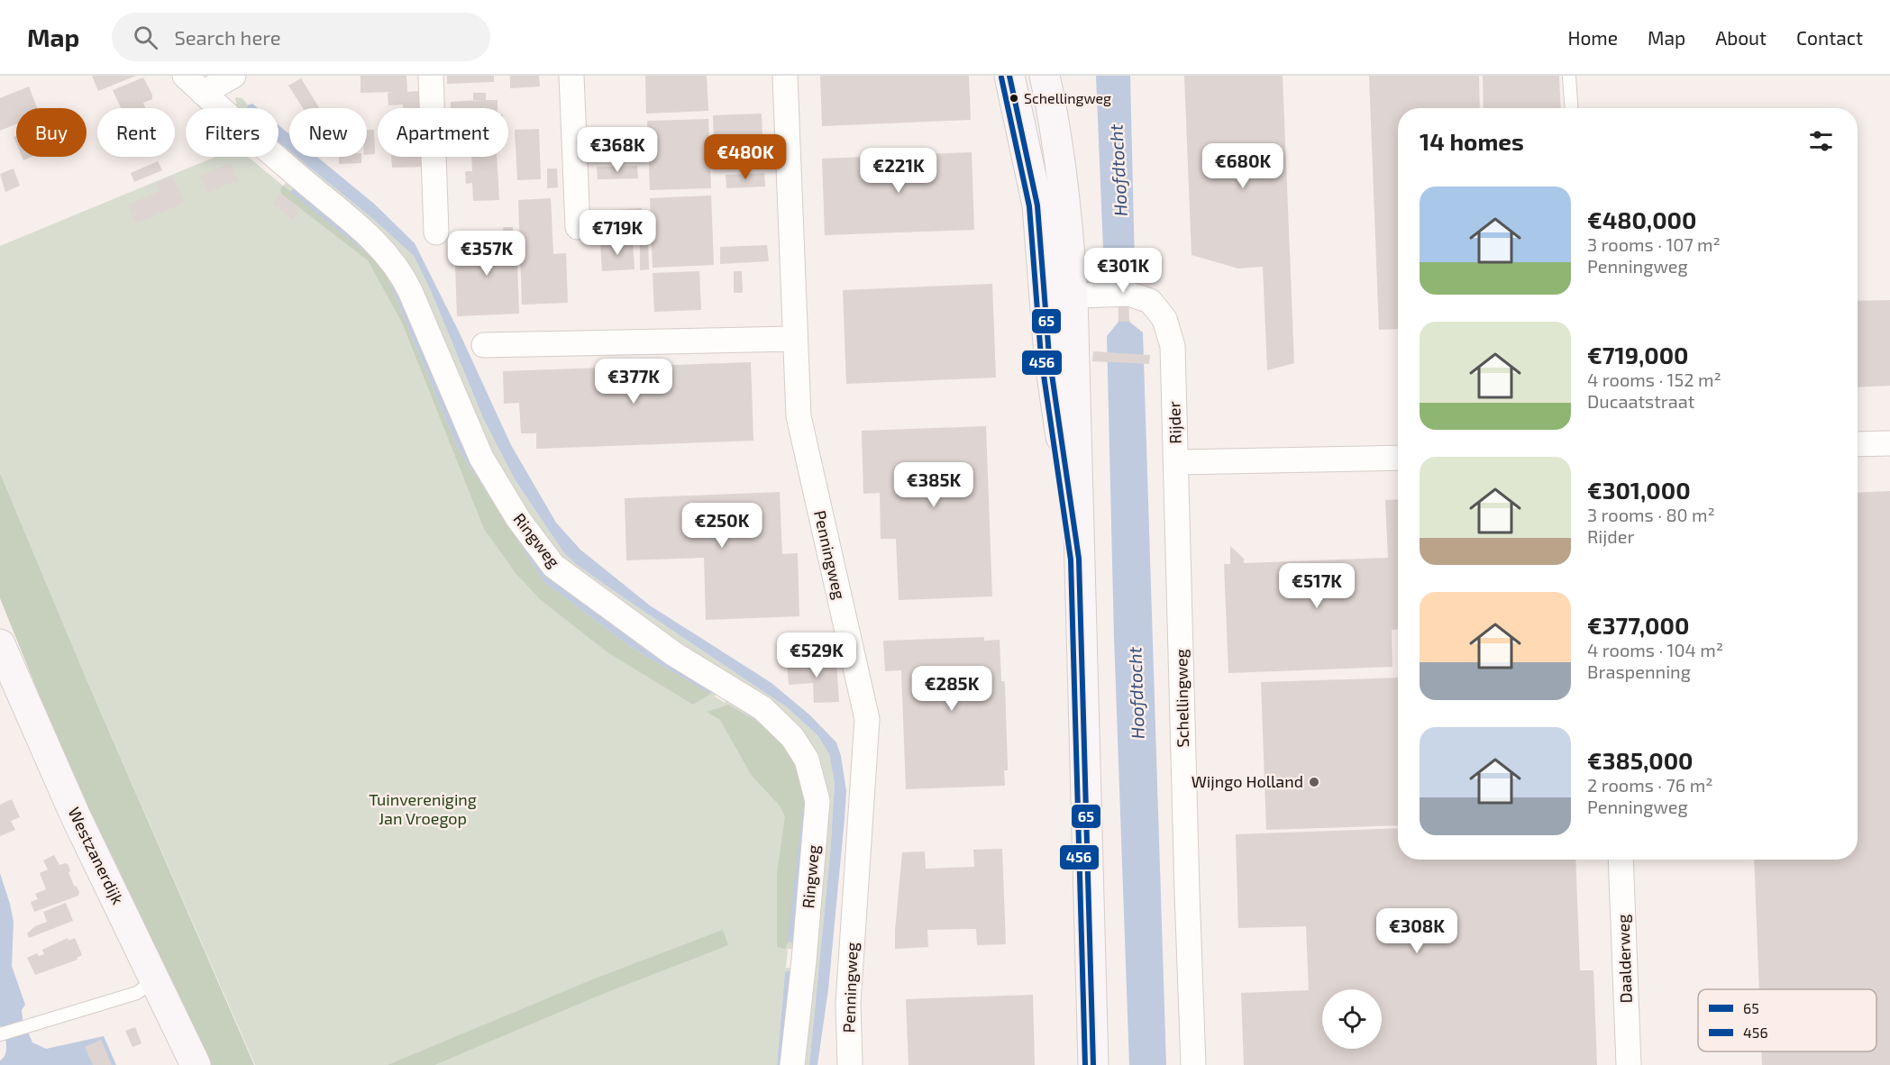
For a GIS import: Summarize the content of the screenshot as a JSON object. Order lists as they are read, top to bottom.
{
  "streets": {
    "main road": ["Westzanerdijk"],
    "street": [
      "Rijder",
      "Ringweg",
      "Penningweg",
      "Schellingweg",
      "Daalderweg"
    ]
  },
  "crossings": [
    ["Rijder", "Schellingweg"]
  ],
  "water": ["Hoofdtocht"],
  "parks": ["Tuinvereniging Jan Vroegop"],
  "places": ["Schellingweg", "Wijngo Holland"],
  "lines": ["transit line 65", "transit line 456"],
  "legend": ["65", "456"],
  "page": {
    "header": "Map",
    "search": "Search here",
    "nav": [
      "Home",
      "Map",
      "About",
      "Contact"
    ],
    "chip": [
      "Buy",
      "Rent",
      "Filters",
      "New",
      "Apartment"
    ],
    "heading": "14 homes",
    "price": [
      "€368K",
      "€480K",
      "€680K",
      "€221K",
      "€719K",
      "€357K",
      "€301K",
      "€377K",
      "€385K",
      "€250K",
      "€517K",
      "€529K",
      "€285K",
      "€308K"
    ],
    "list": [
      {
        "name": "€480,000",
        "note": "3 rooms · 107 m² · Penningweg"
      },
      {
        "name": "€719,000",
        "note": "4 rooms · 152 m² · Ducaatstraat"
      },
      {
        "name": "€301,000",
        "note": "3 rooms · 80 m² · Rijder"
      },
      {
        "name": "€377,000",
        "note": "4 rooms · 104 m² · Braspenning"
      },
      {
        "name": "€385,000",
        "note": "2 rooms · 76 m² · Penningweg"
      }
    ]
  }
}
